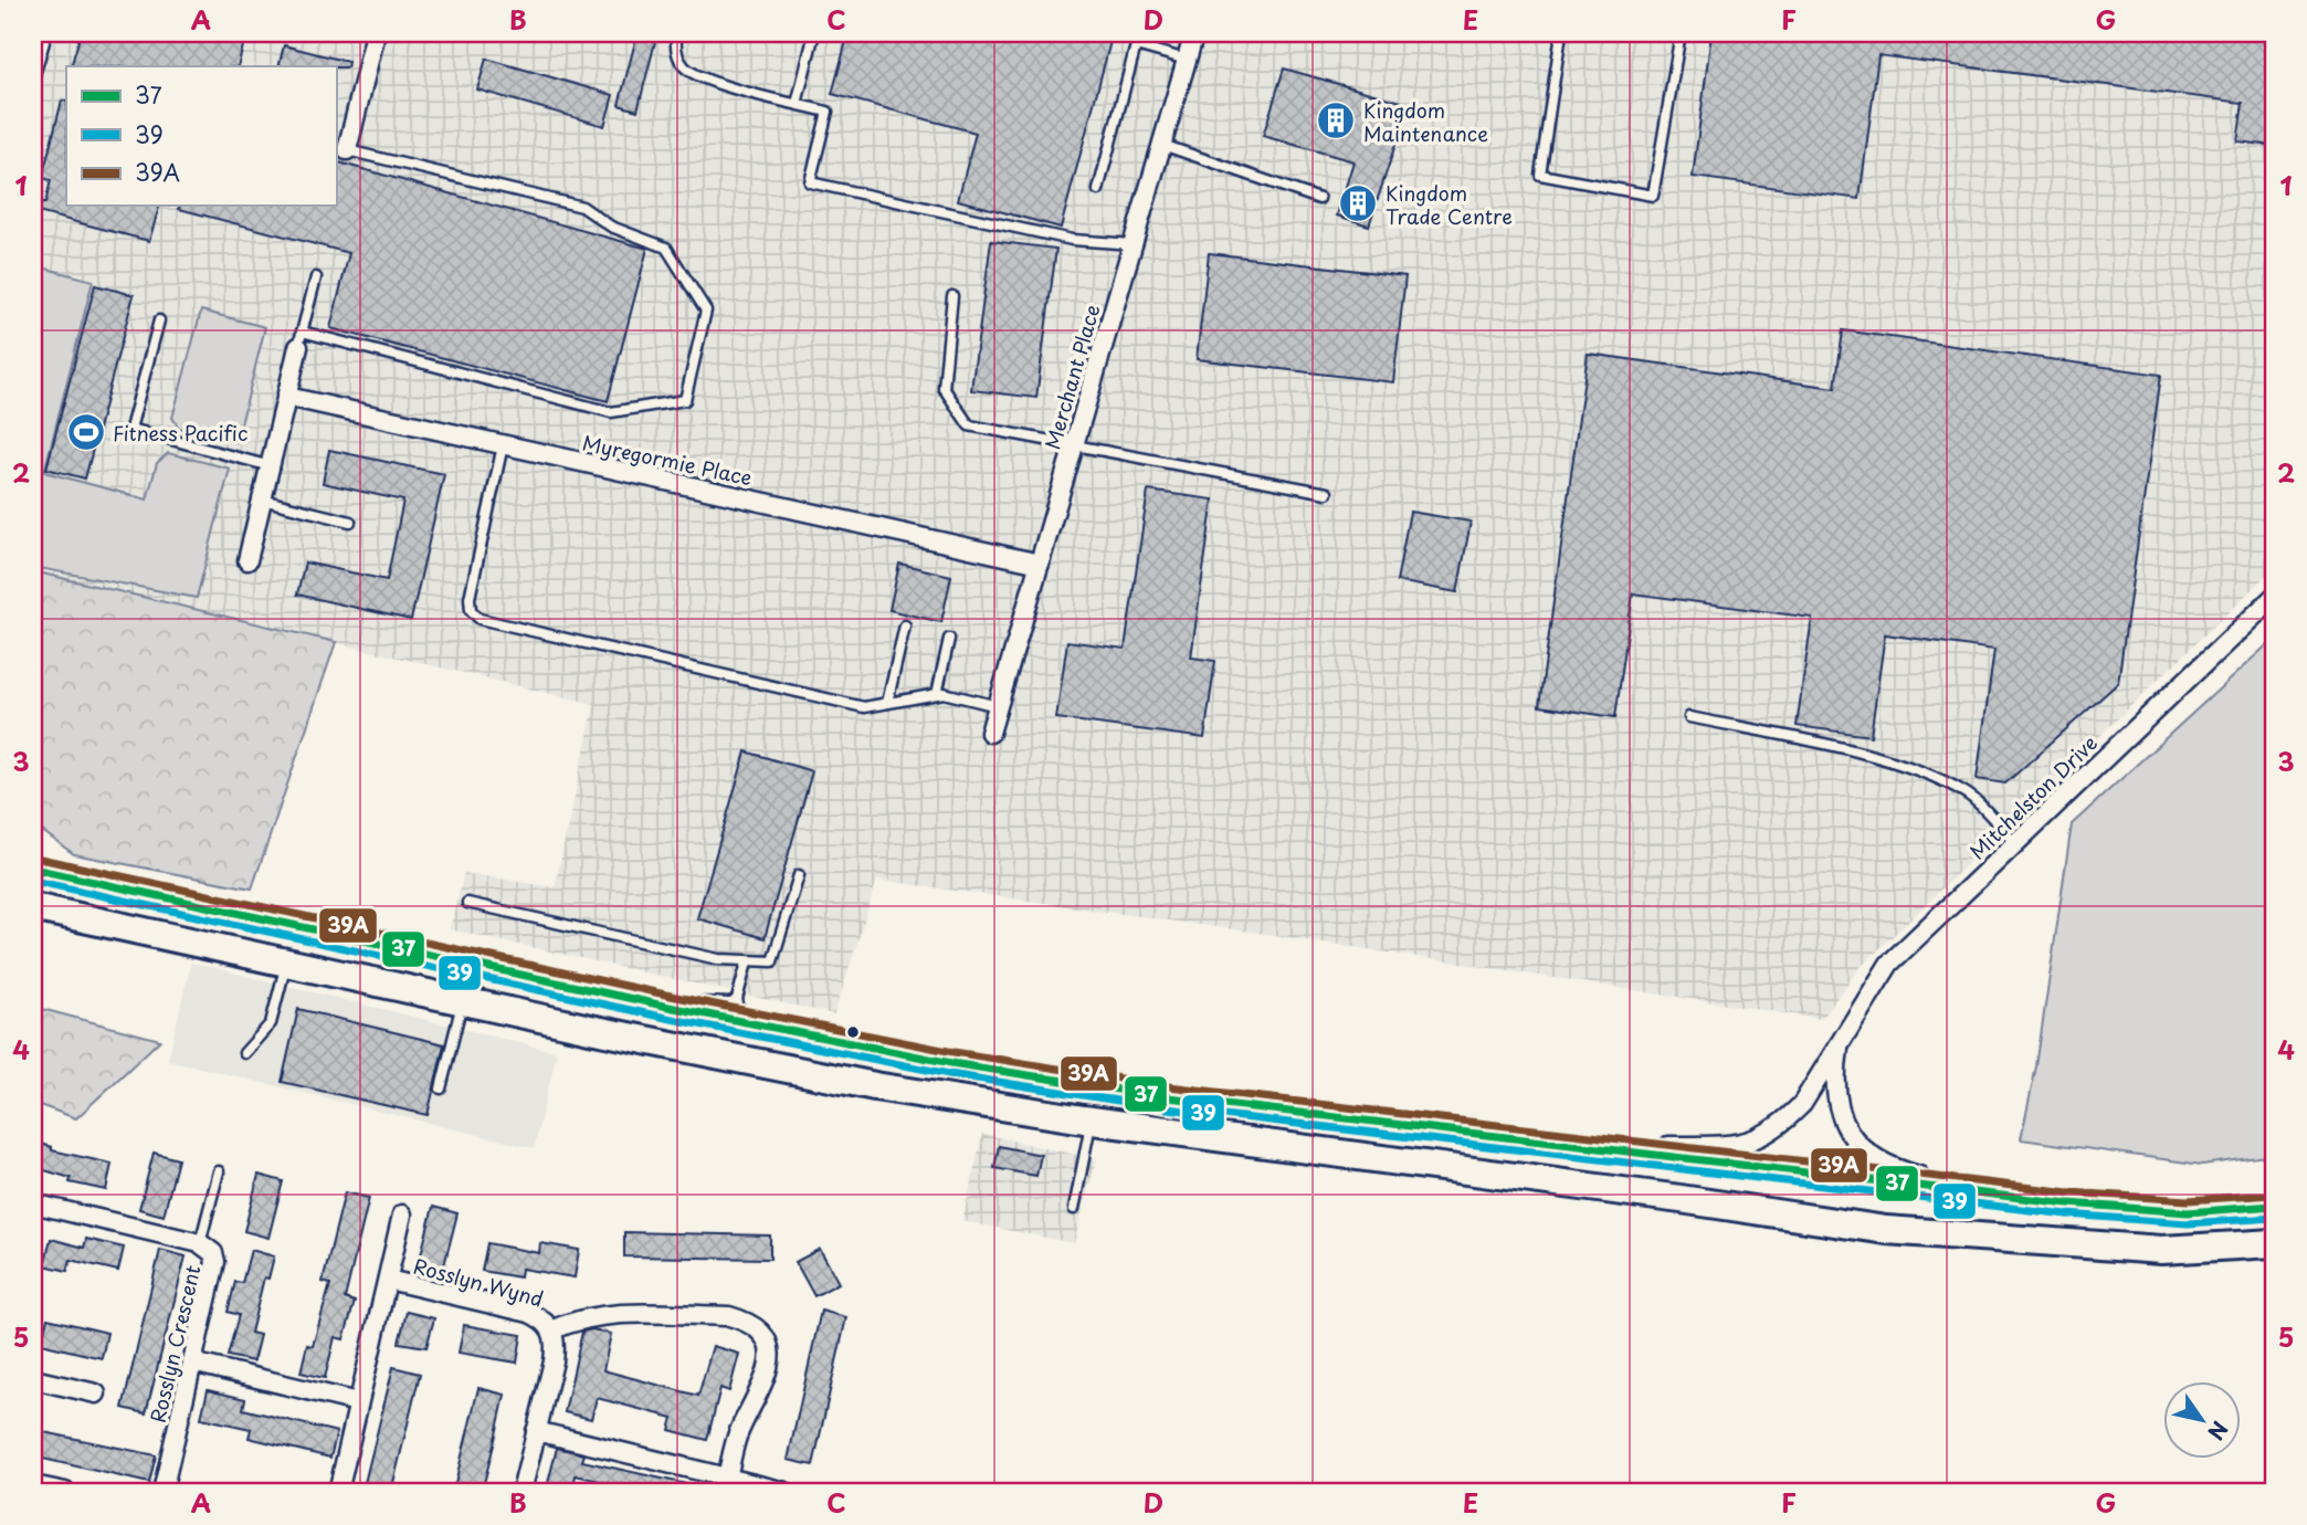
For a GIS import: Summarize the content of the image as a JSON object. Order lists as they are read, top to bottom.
{
  "streets": {
    "street": [
      "Merchant Place",
      "Myregormie Place",
      "Mitchelston Drive",
      "Rosslyn Wynd",
      "Rosslyn Crescent"
    ]
  },
  "crossings": [
    ["Merchant Place", "Myregormie Place"]
  ],
  "places": {
    "building": ["Kingdom Maintenance", "Kingdom Trade Centre"],
    "sports": ["Fitness Pacific"]
  },
  "lines": ["transit line 39A", "transit line 37", "transit line 39"],
  "legend": ["37", "39", "39A"],
  "north": "bottom right",
  "grid": {
    "columns": [
      "A",
      "B",
      "C",
      "D",
      "E",
      "F",
      "G"
    ],
    "rows": [
      "1",
      "2",
      "3",
      "4",
      "5"
    ]
  }
}
